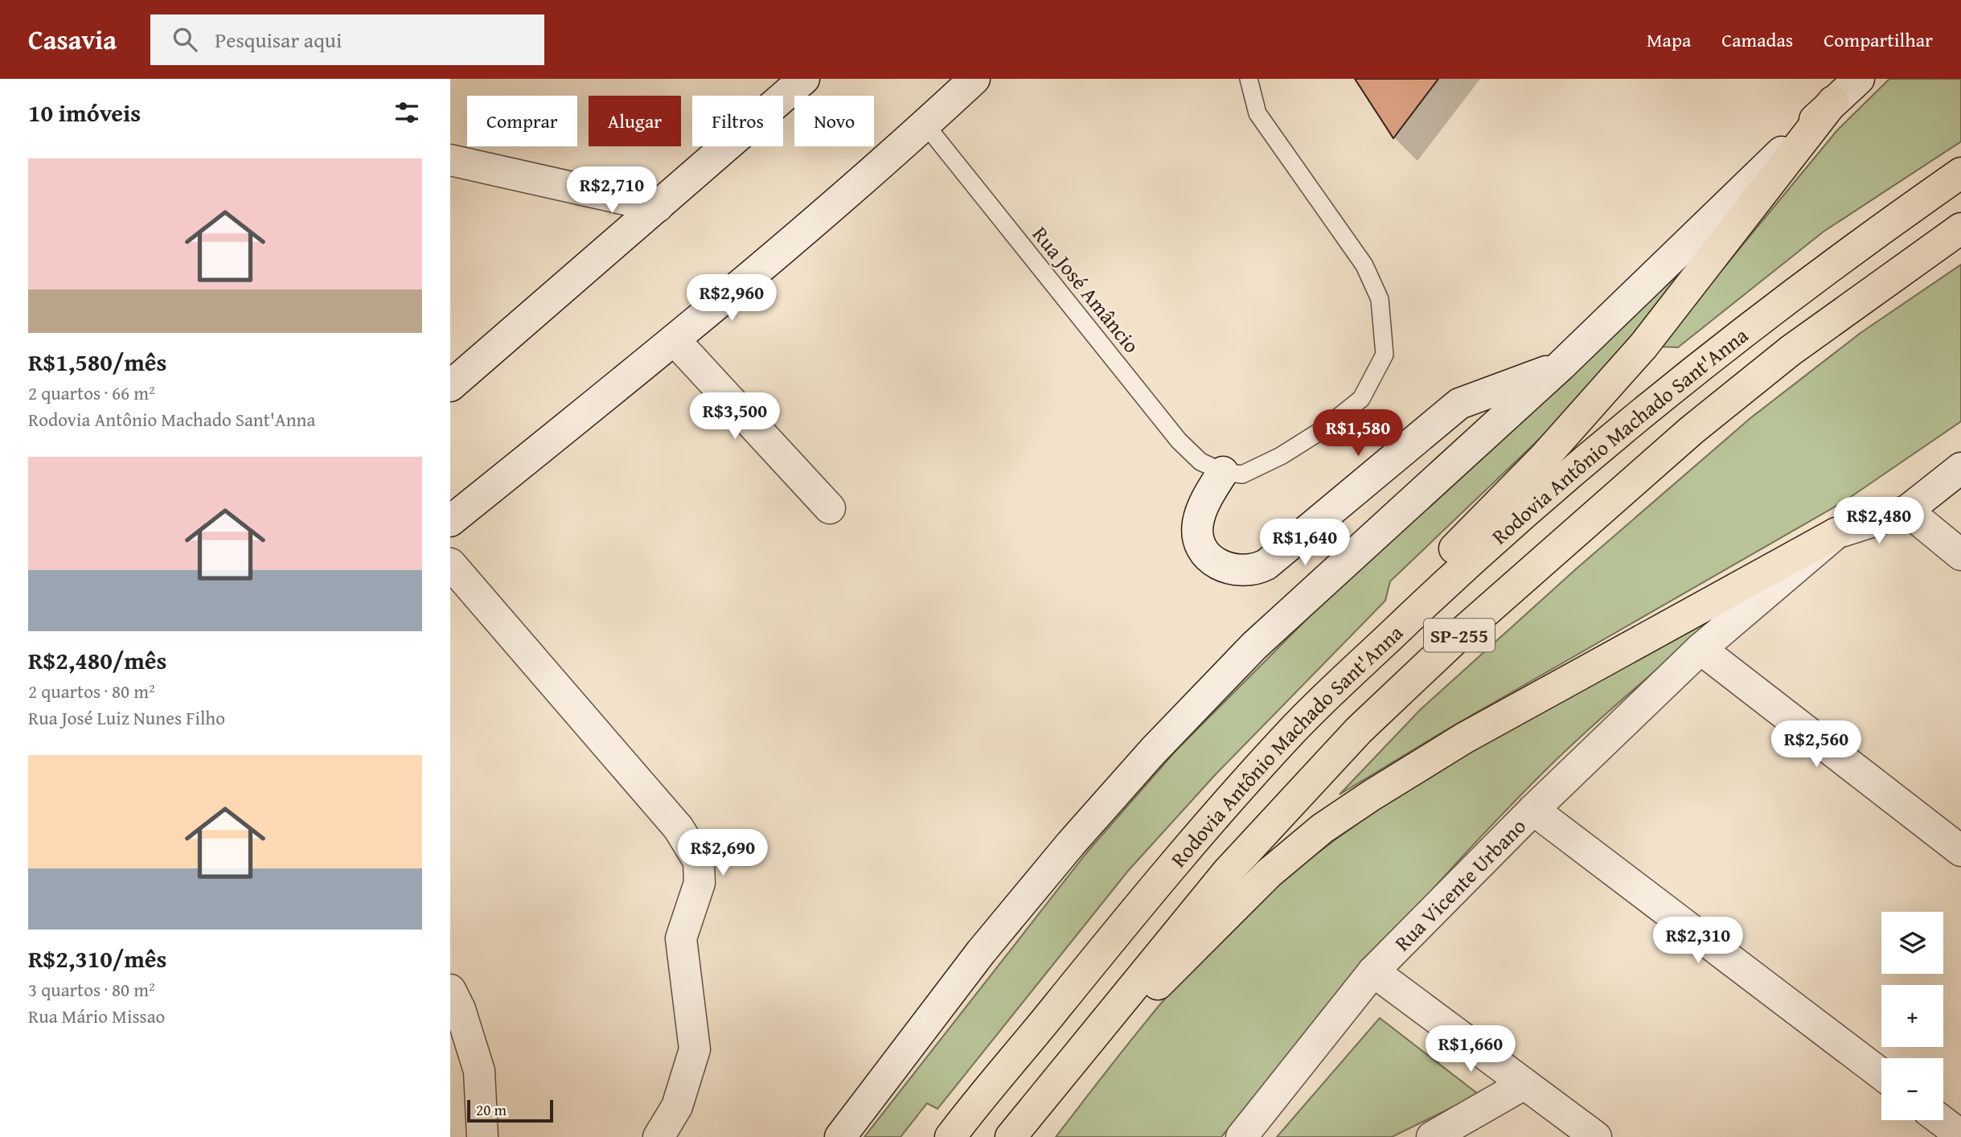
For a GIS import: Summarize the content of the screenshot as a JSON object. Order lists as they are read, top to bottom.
{
  "streets": {
    "highway": ["Rodovia Antônio Machado Sant'Anna", "SP-255"],
    "street": ["Rua Vicente Urbano"],
    "lane": ["Rua José Amâncio"]
  },
  "scale_bar": "20 m",
  "page": {
    "header": "Casavia",
    "search": "Pesquisar aqui",
    "nav": ["Mapa", "Camadas", "Compartilhar"],
    "heading": "10 imóveis",
    "chip": [
      "Comprar",
      "Alugar",
      "Filtros",
      "Novo"
    ],
    "list": [
      {
        "name": "R$1,580/mês",
        "note": "2 quartos · 66 m² · Rodovia Antônio Machado Sant'Anna"
      },
      {
        "name": "R$2,480/mês",
        "note": "2 quartos · 80 m² · Rua José Luiz Nunes Filho"
      },
      {
        "name": "R$2,310/mês",
        "note": "3 quartos · 80 m² · Rua Mário Missao"
      }
    ],
    "price": [
      "R$2,710",
      "R$2,960",
      "R$3,500",
      "R$1,580",
      "R$2,480",
      "R$1,640",
      "R$2,560",
      "R$2,690",
      "R$2,310",
      "R$1,660"
    ],
    "map_buttons": ["+", "−"],
    "scale": "20 m"
  }
}
